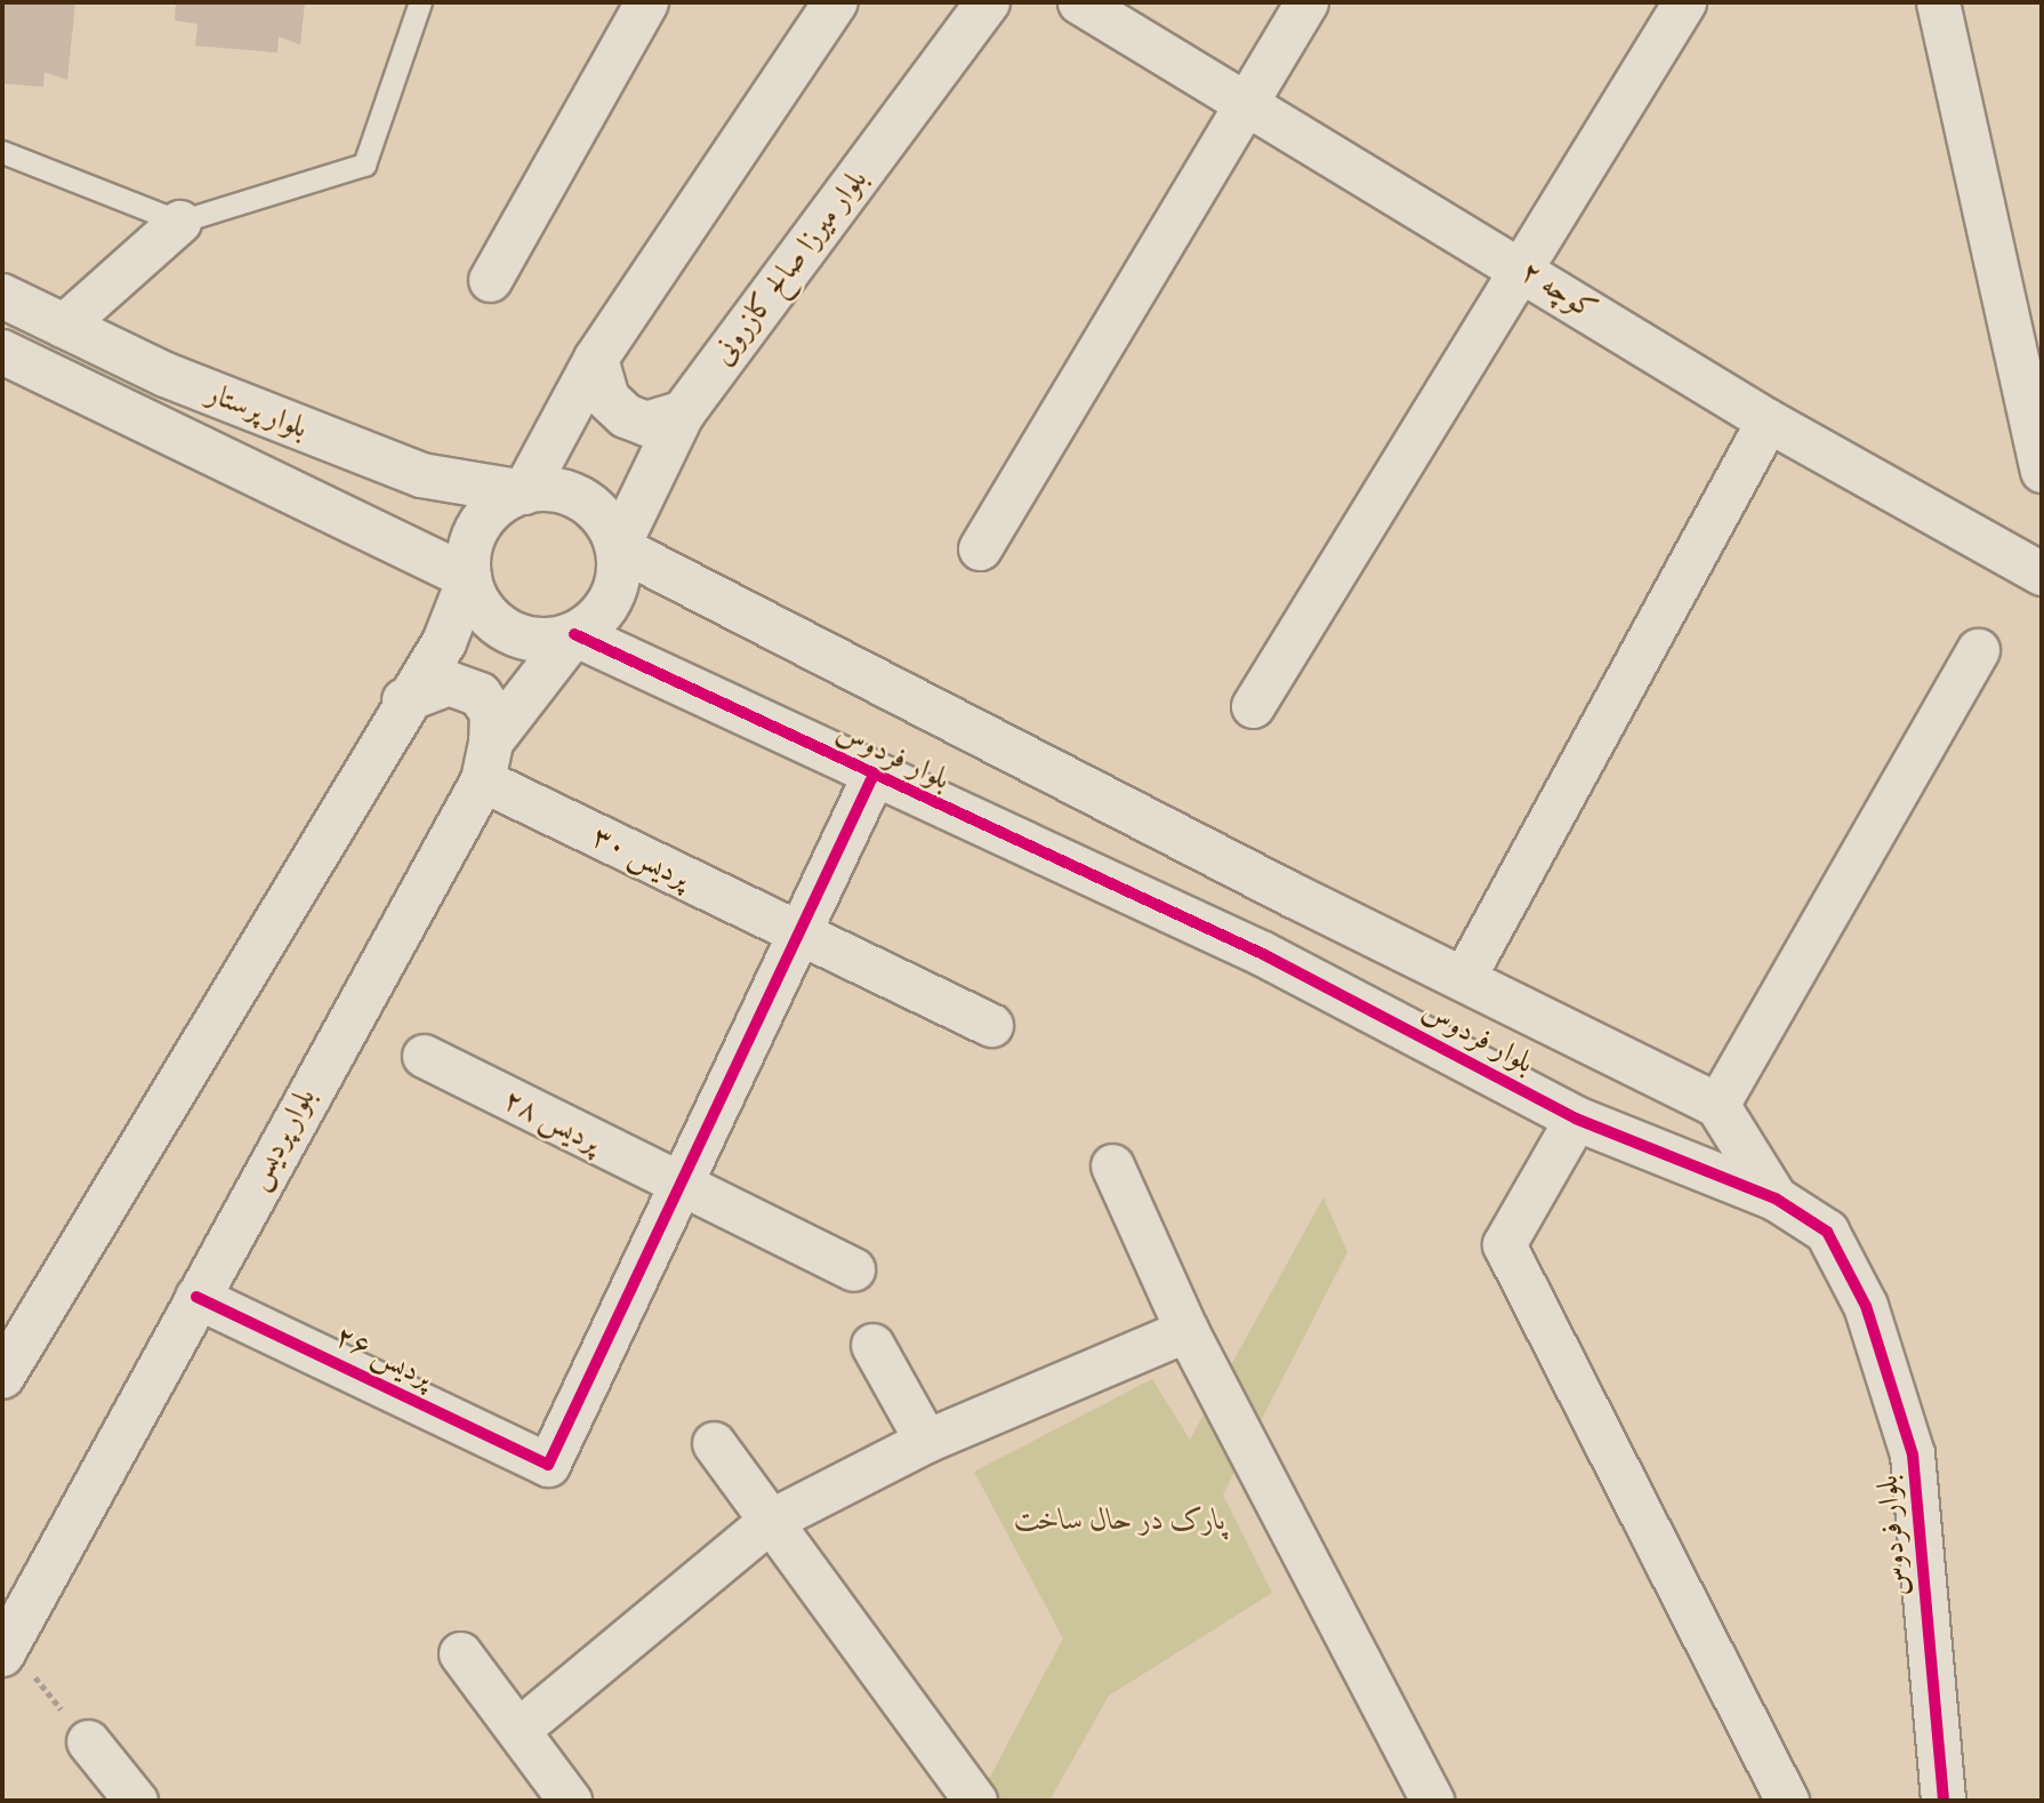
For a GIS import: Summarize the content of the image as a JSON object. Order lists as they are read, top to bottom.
{
  "streets": {
    "street": [
      "بلوار میرزا صالح کازرونی",
      "کوچه ۲",
      "بلوار پرستار",
      "بلوار فردوس",
      "پردیس ۳۰",
      "پردیس ۲۸",
      "بلوار پردیس",
      "پردیس ۲۶"
    ]
  },
  "crossings": [
    ["بلوار میرزا صالح کازرونی", "بلوار پرستار"],
    ["بلوار میرزا صالح کازرونی", "بلوار فردوس"],
    ["بلوار میرزا صالح کازرونی", "بلوار پردیس"],
    ["بلوار پرستار", "بلوار فردوس"],
    ["بلوار پرستار", "بلوار پردیس"],
    ["بلوار فردوس", "بلوار پردیس"],
    ["پردیس ۳۰", "بلوار پردیس"],
    ["پردیس ۲۸", "پردیس ۲۶"],
    ["بلوار پردیس", "پردیس ۲۶"]
  ],
  "parks": ["پارک در حال ساخت"]
}
